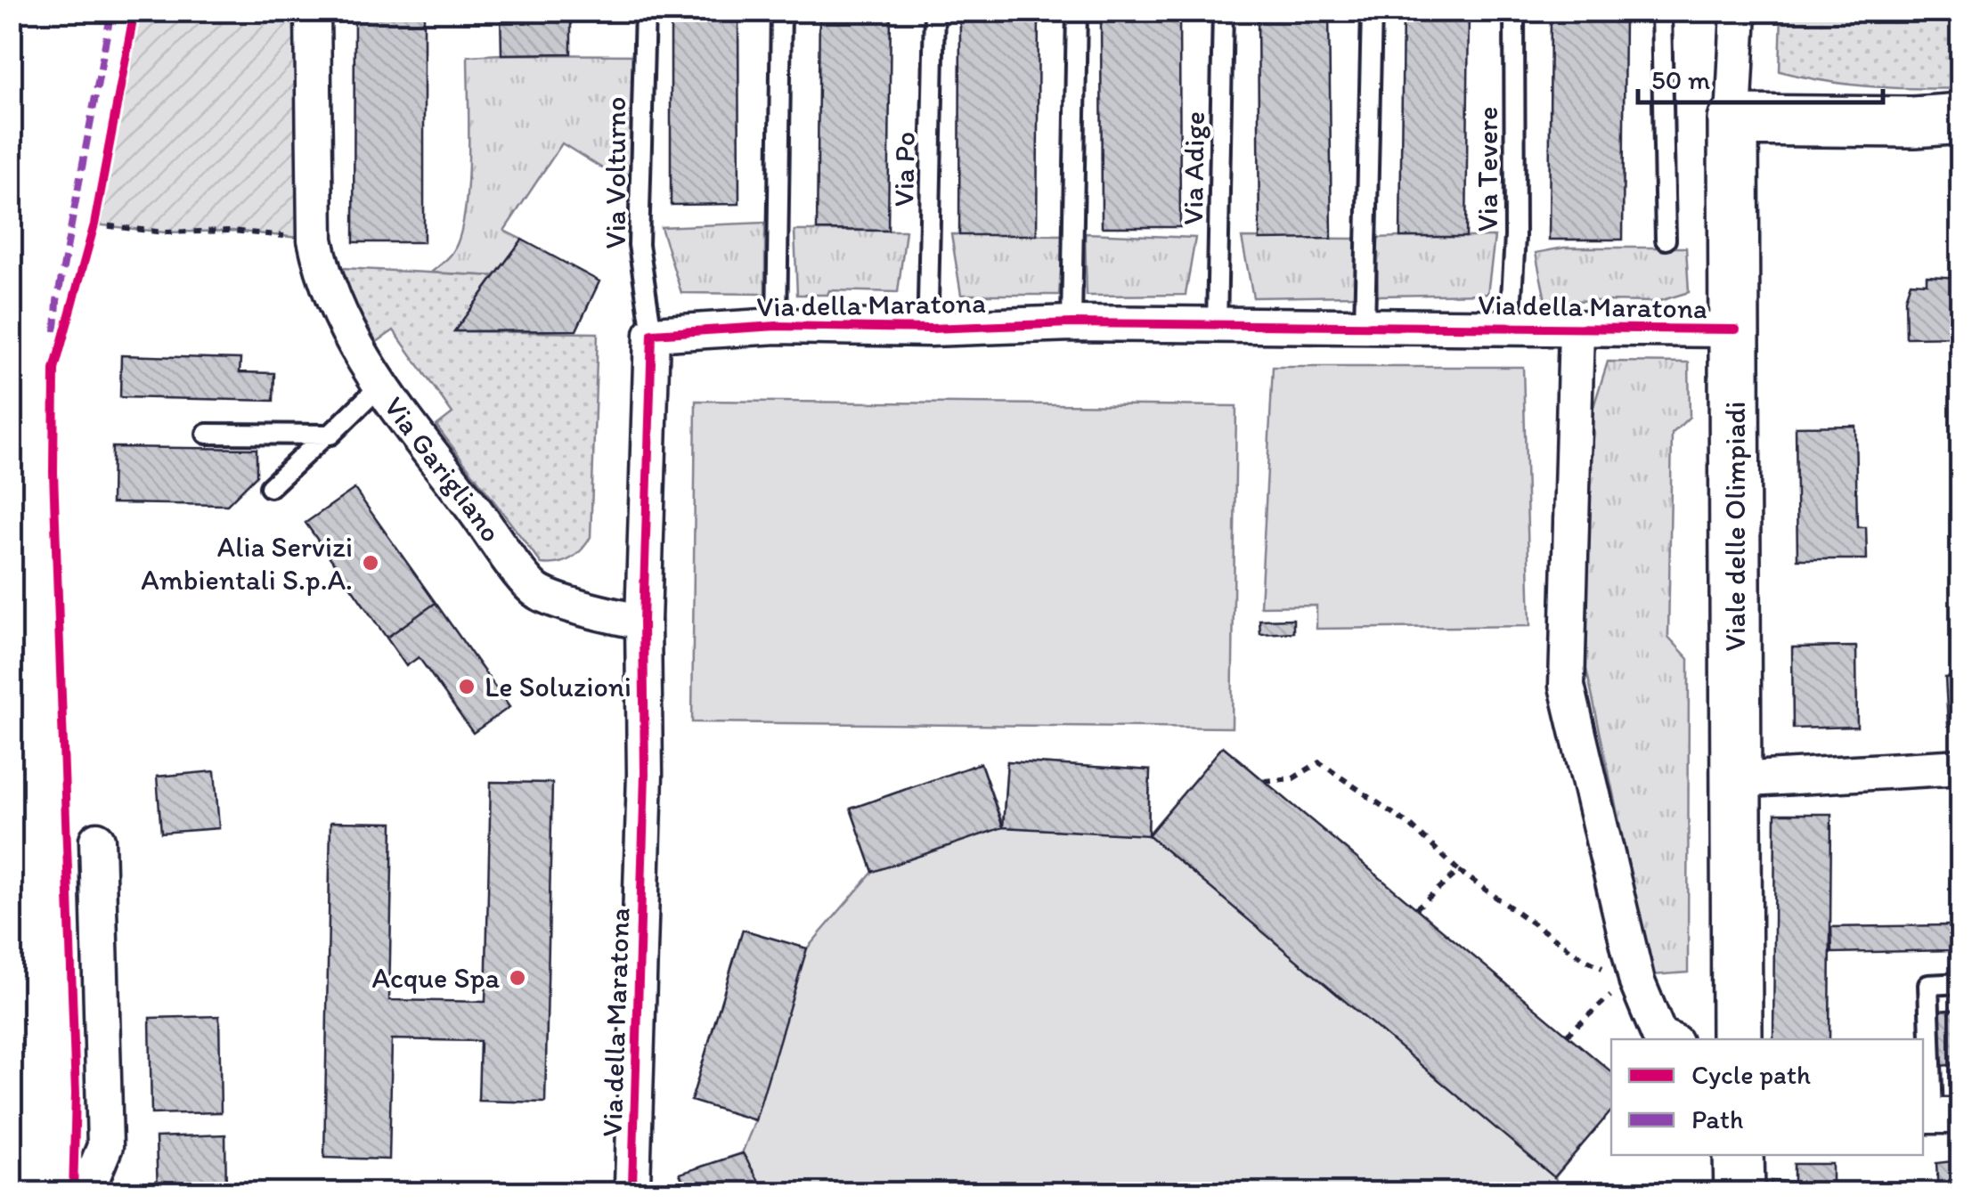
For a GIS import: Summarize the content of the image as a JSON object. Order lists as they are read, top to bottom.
{
  "streets": {
    "street": ["Via della Maratona", "Via Garigliano", "Viale delle Olimpiadi"],
    "lane": [
      "Via Adige",
      "Via Po",
      "Via Tevere",
      "Via Volturno"
    ]
  },
  "crossings": [
    ["Via Adige", "Via della Maratona"],
    ["Via Po", "Via della Maratona"],
    ["Via Tevere", "Via della Maratona"],
    ["Via Volturno", "Via della Maratona"],
    ["Via della Maratona", "Via Garigliano"],
    ["Via della Maratona", "Viale delle Olimpiadi"]
  ],
  "places": ["Alia Servizi Ambientali S.p.A.", "Le Soluzioni", "Acque Spa"],
  "legend": ["Cycle path", "Path"],
  "scale_bar": "50 m"
}
